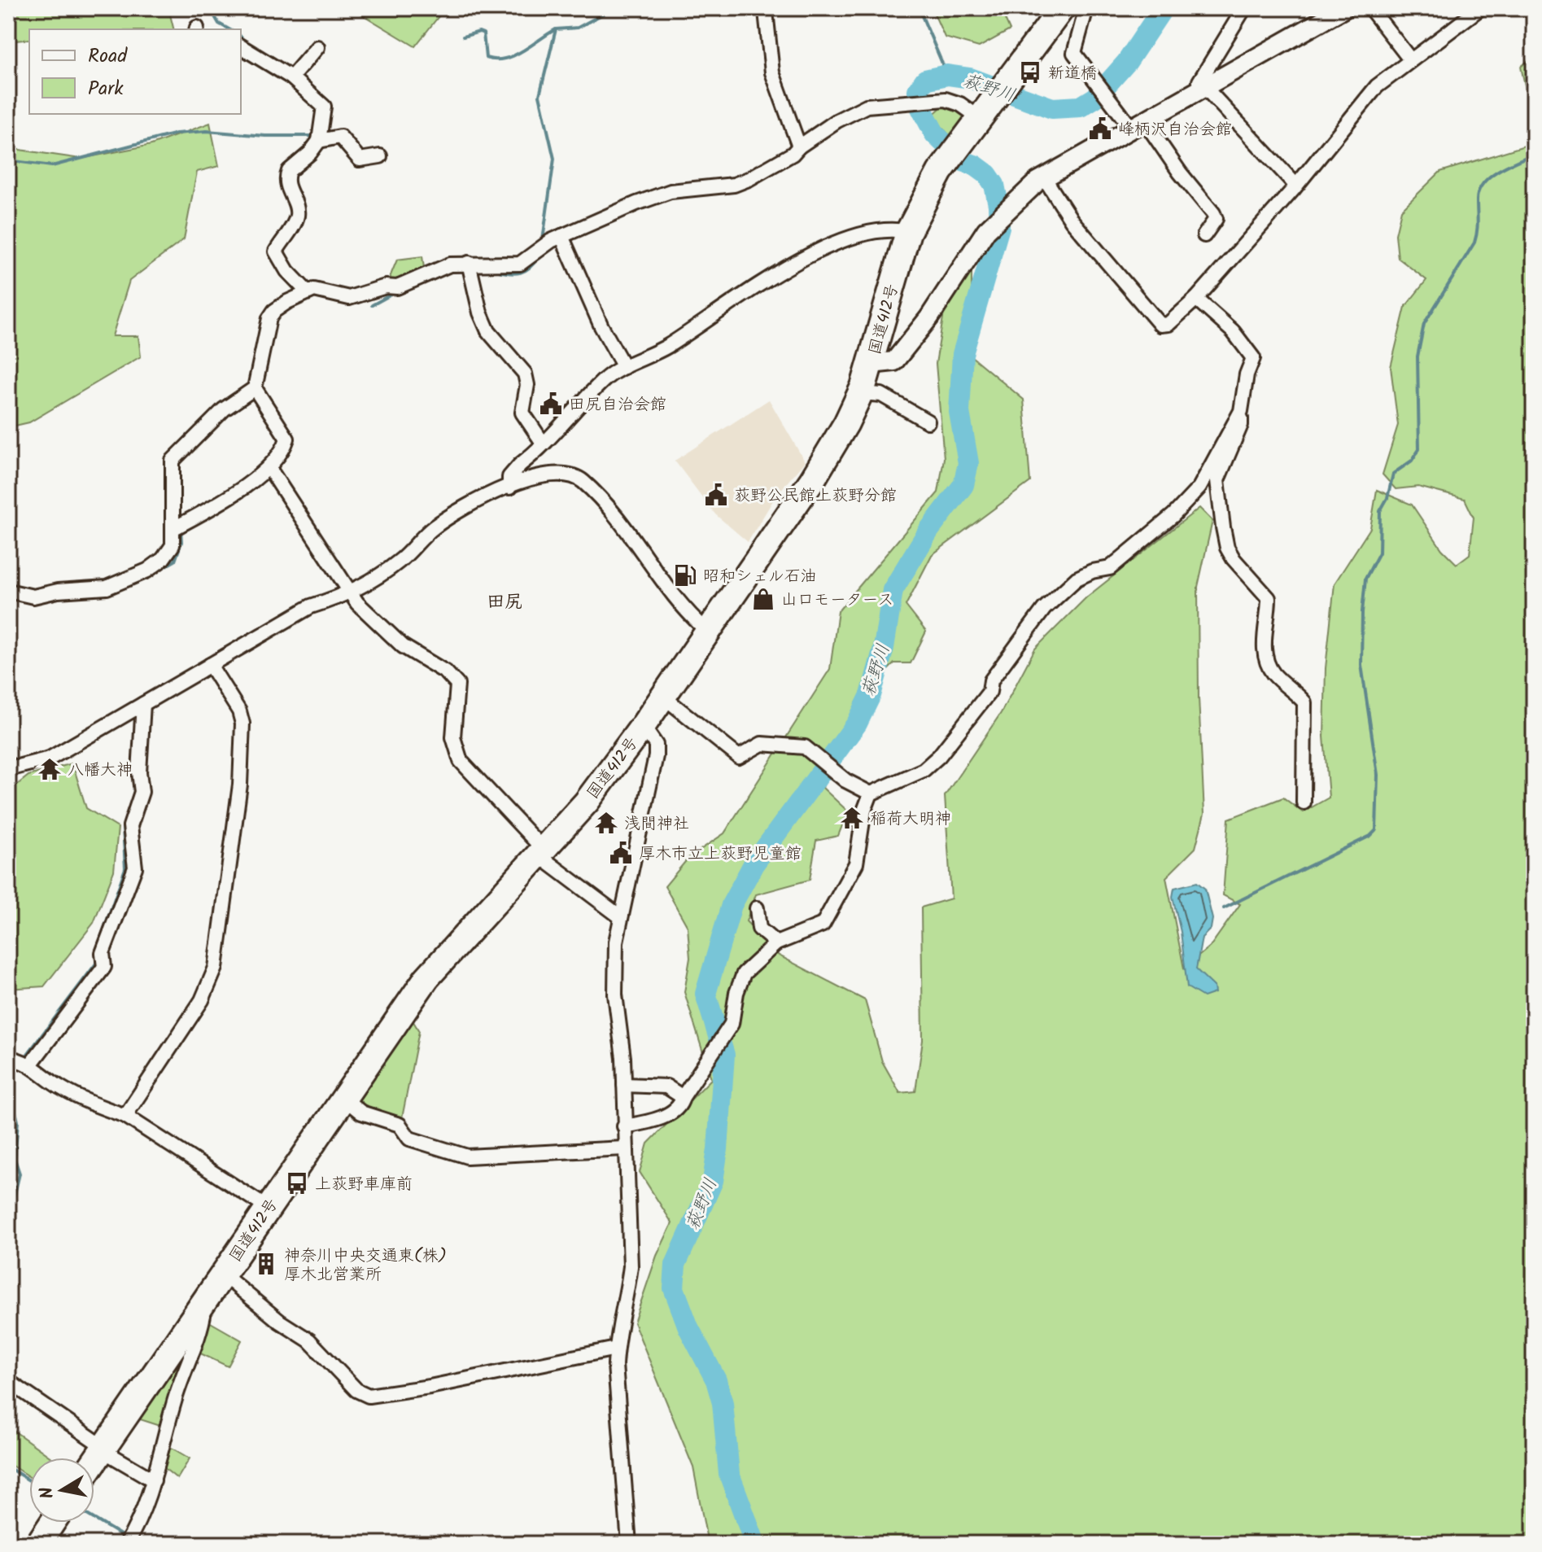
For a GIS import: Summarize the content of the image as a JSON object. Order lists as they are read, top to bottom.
{
  "streets": {
    "highway": ["国道412号"]
  },
  "districts": ["田尻"],
  "water": ["萩野川"],
  "places": {
    "bus stop": ["新道橋", "上荻野車庫前"],
    "public building": [
      "峰柄沢自治会館",
      "田尻自治会館",
      "荻野公民館上荻野分館",
      "厚木市立上荻野児童館"
    ],
    "fuel station": ["昭和シェル石油"],
    "shop": ["山口モータース"],
    "temple": ["八幡大神", "稲荷大明神", "浅間神社"],
    "building": ["神奈川中央交通東(株) 厚木北営業所"]
  },
  "legend": ["Road", "Park"],
  "north": "left"
}
